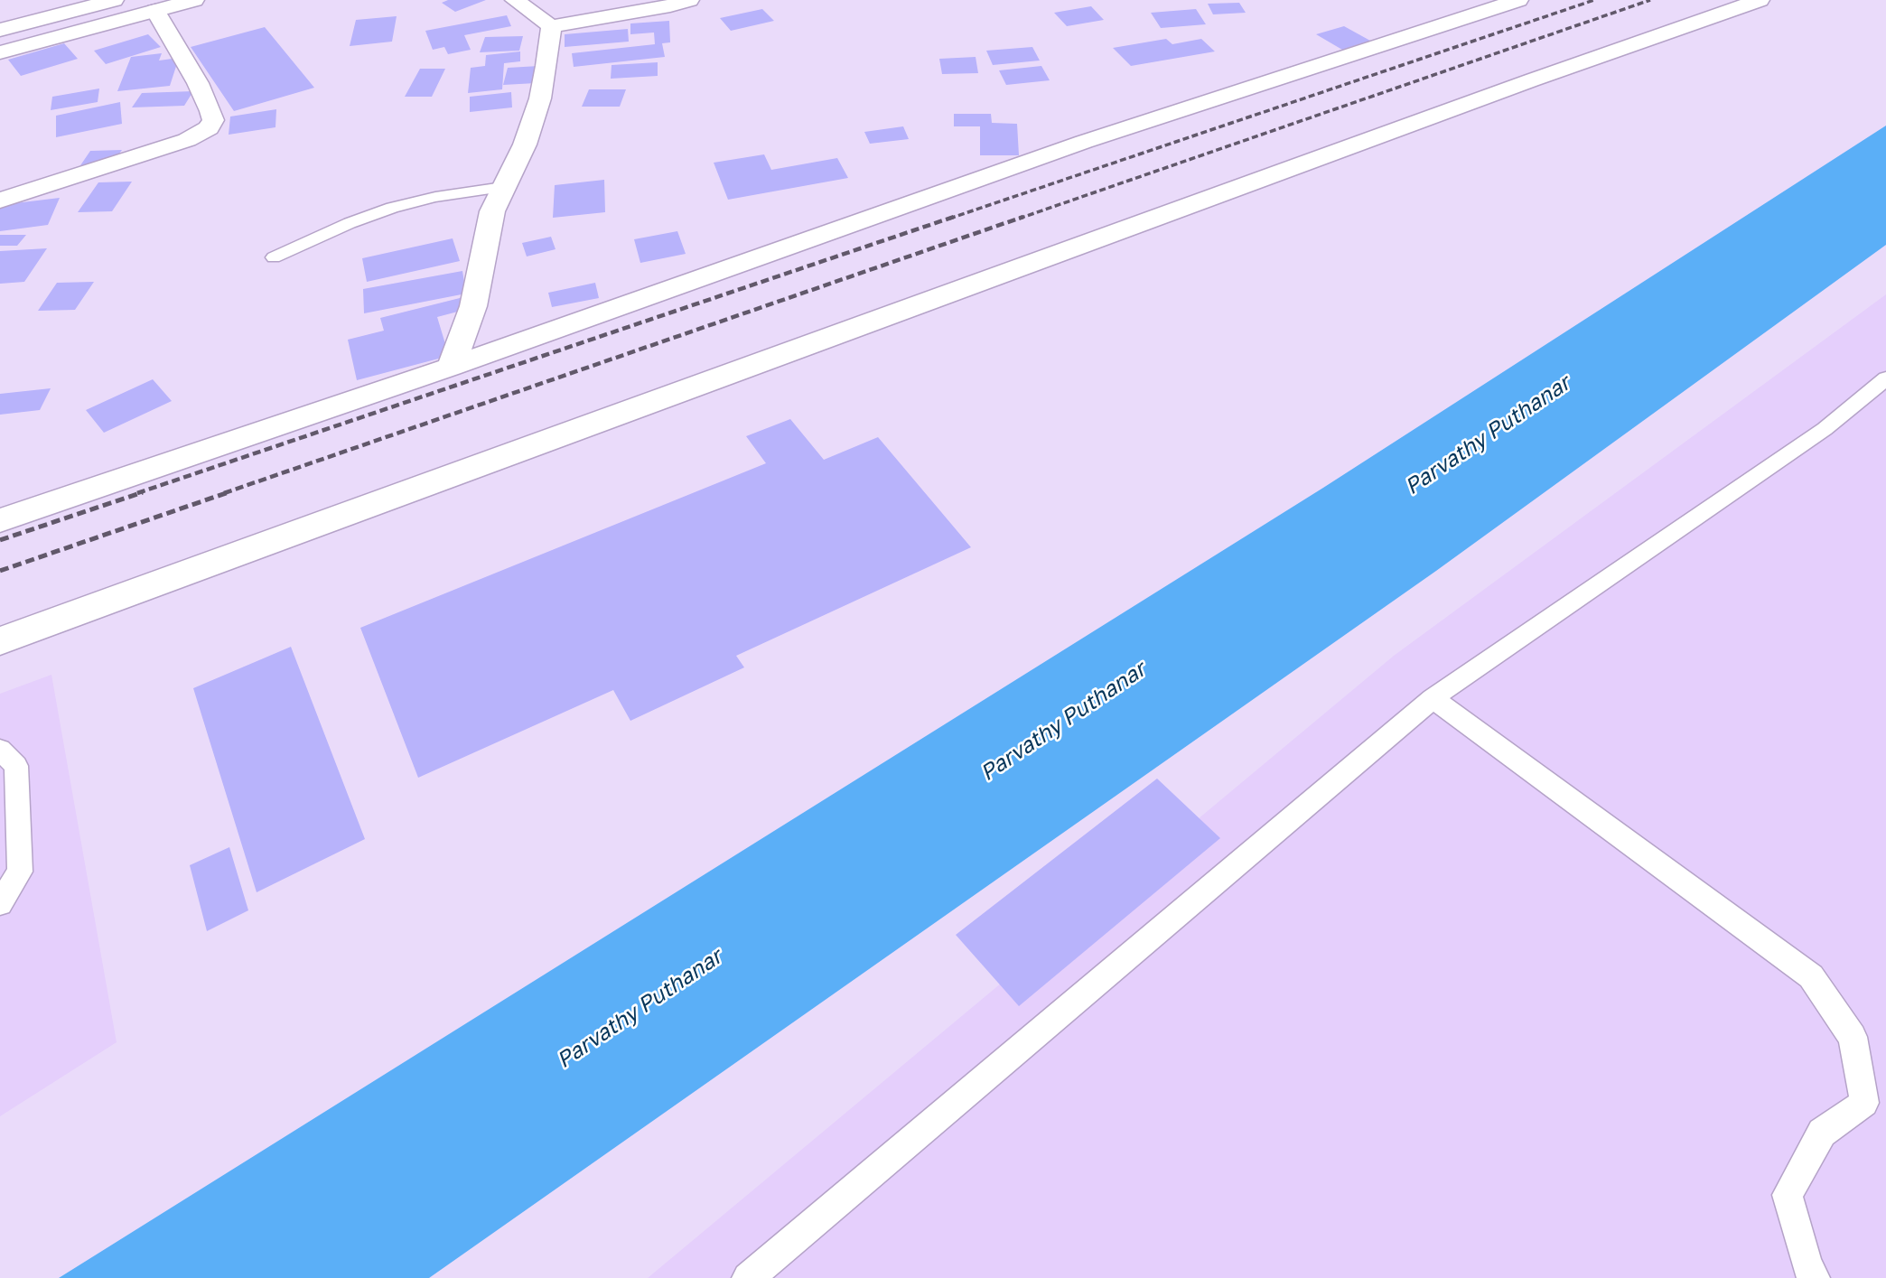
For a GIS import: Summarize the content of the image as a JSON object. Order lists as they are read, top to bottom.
{
  "water": ["Parvathy Puthanar"]
}
